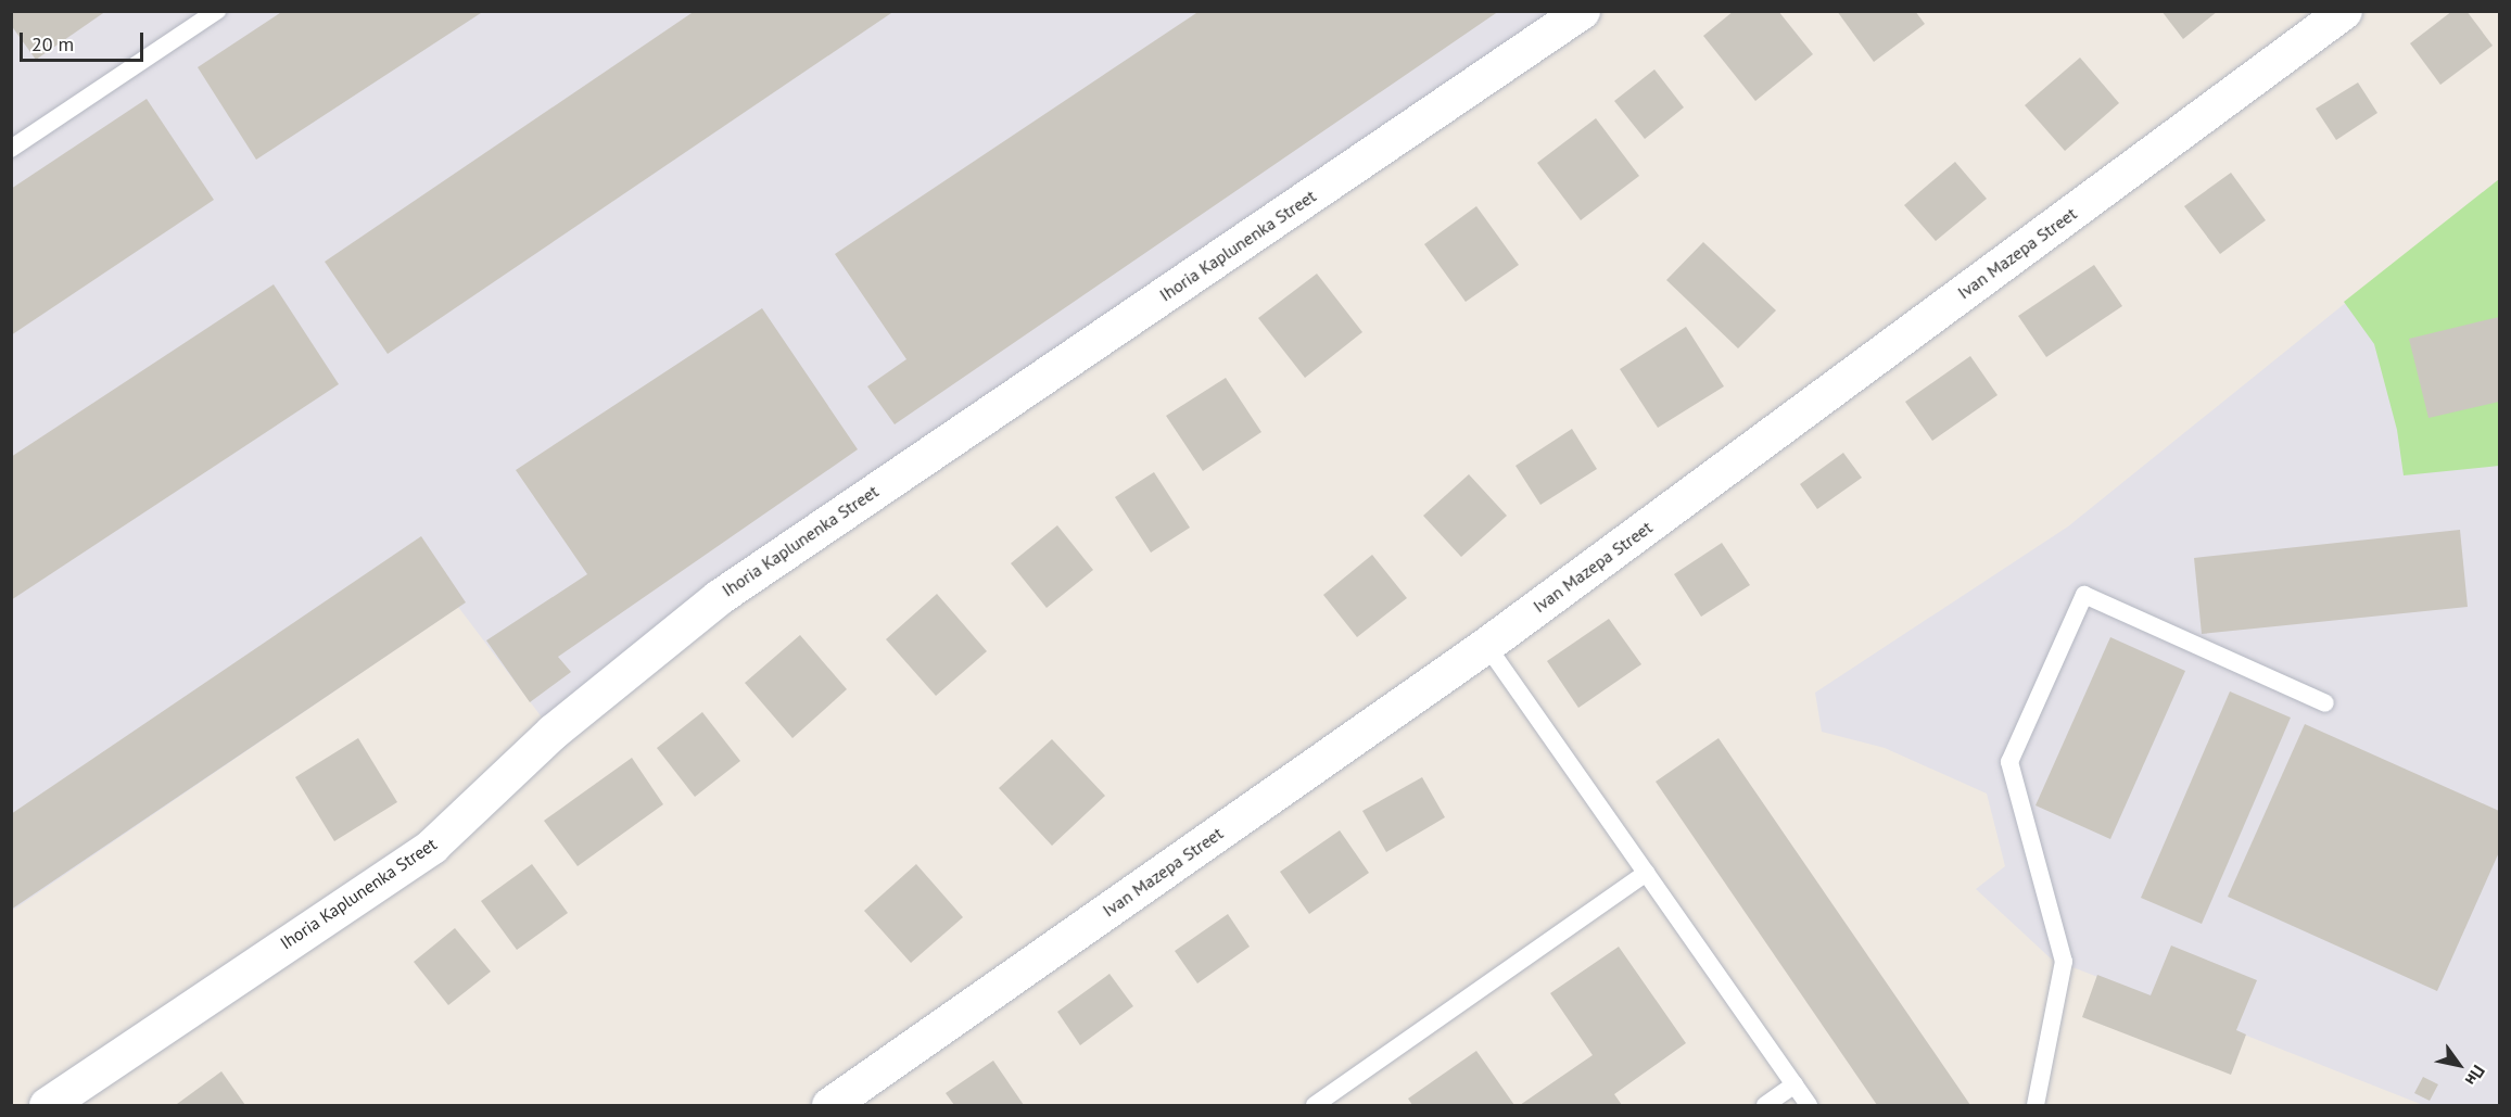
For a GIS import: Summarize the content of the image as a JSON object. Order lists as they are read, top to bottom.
{
  "streets": {
    "street": ["Ihoria Kaplunenka Street", "Ivan Mazepa Street"]
  },
  "scale_bar": "20 m",
  "north": "bottom right"
}
